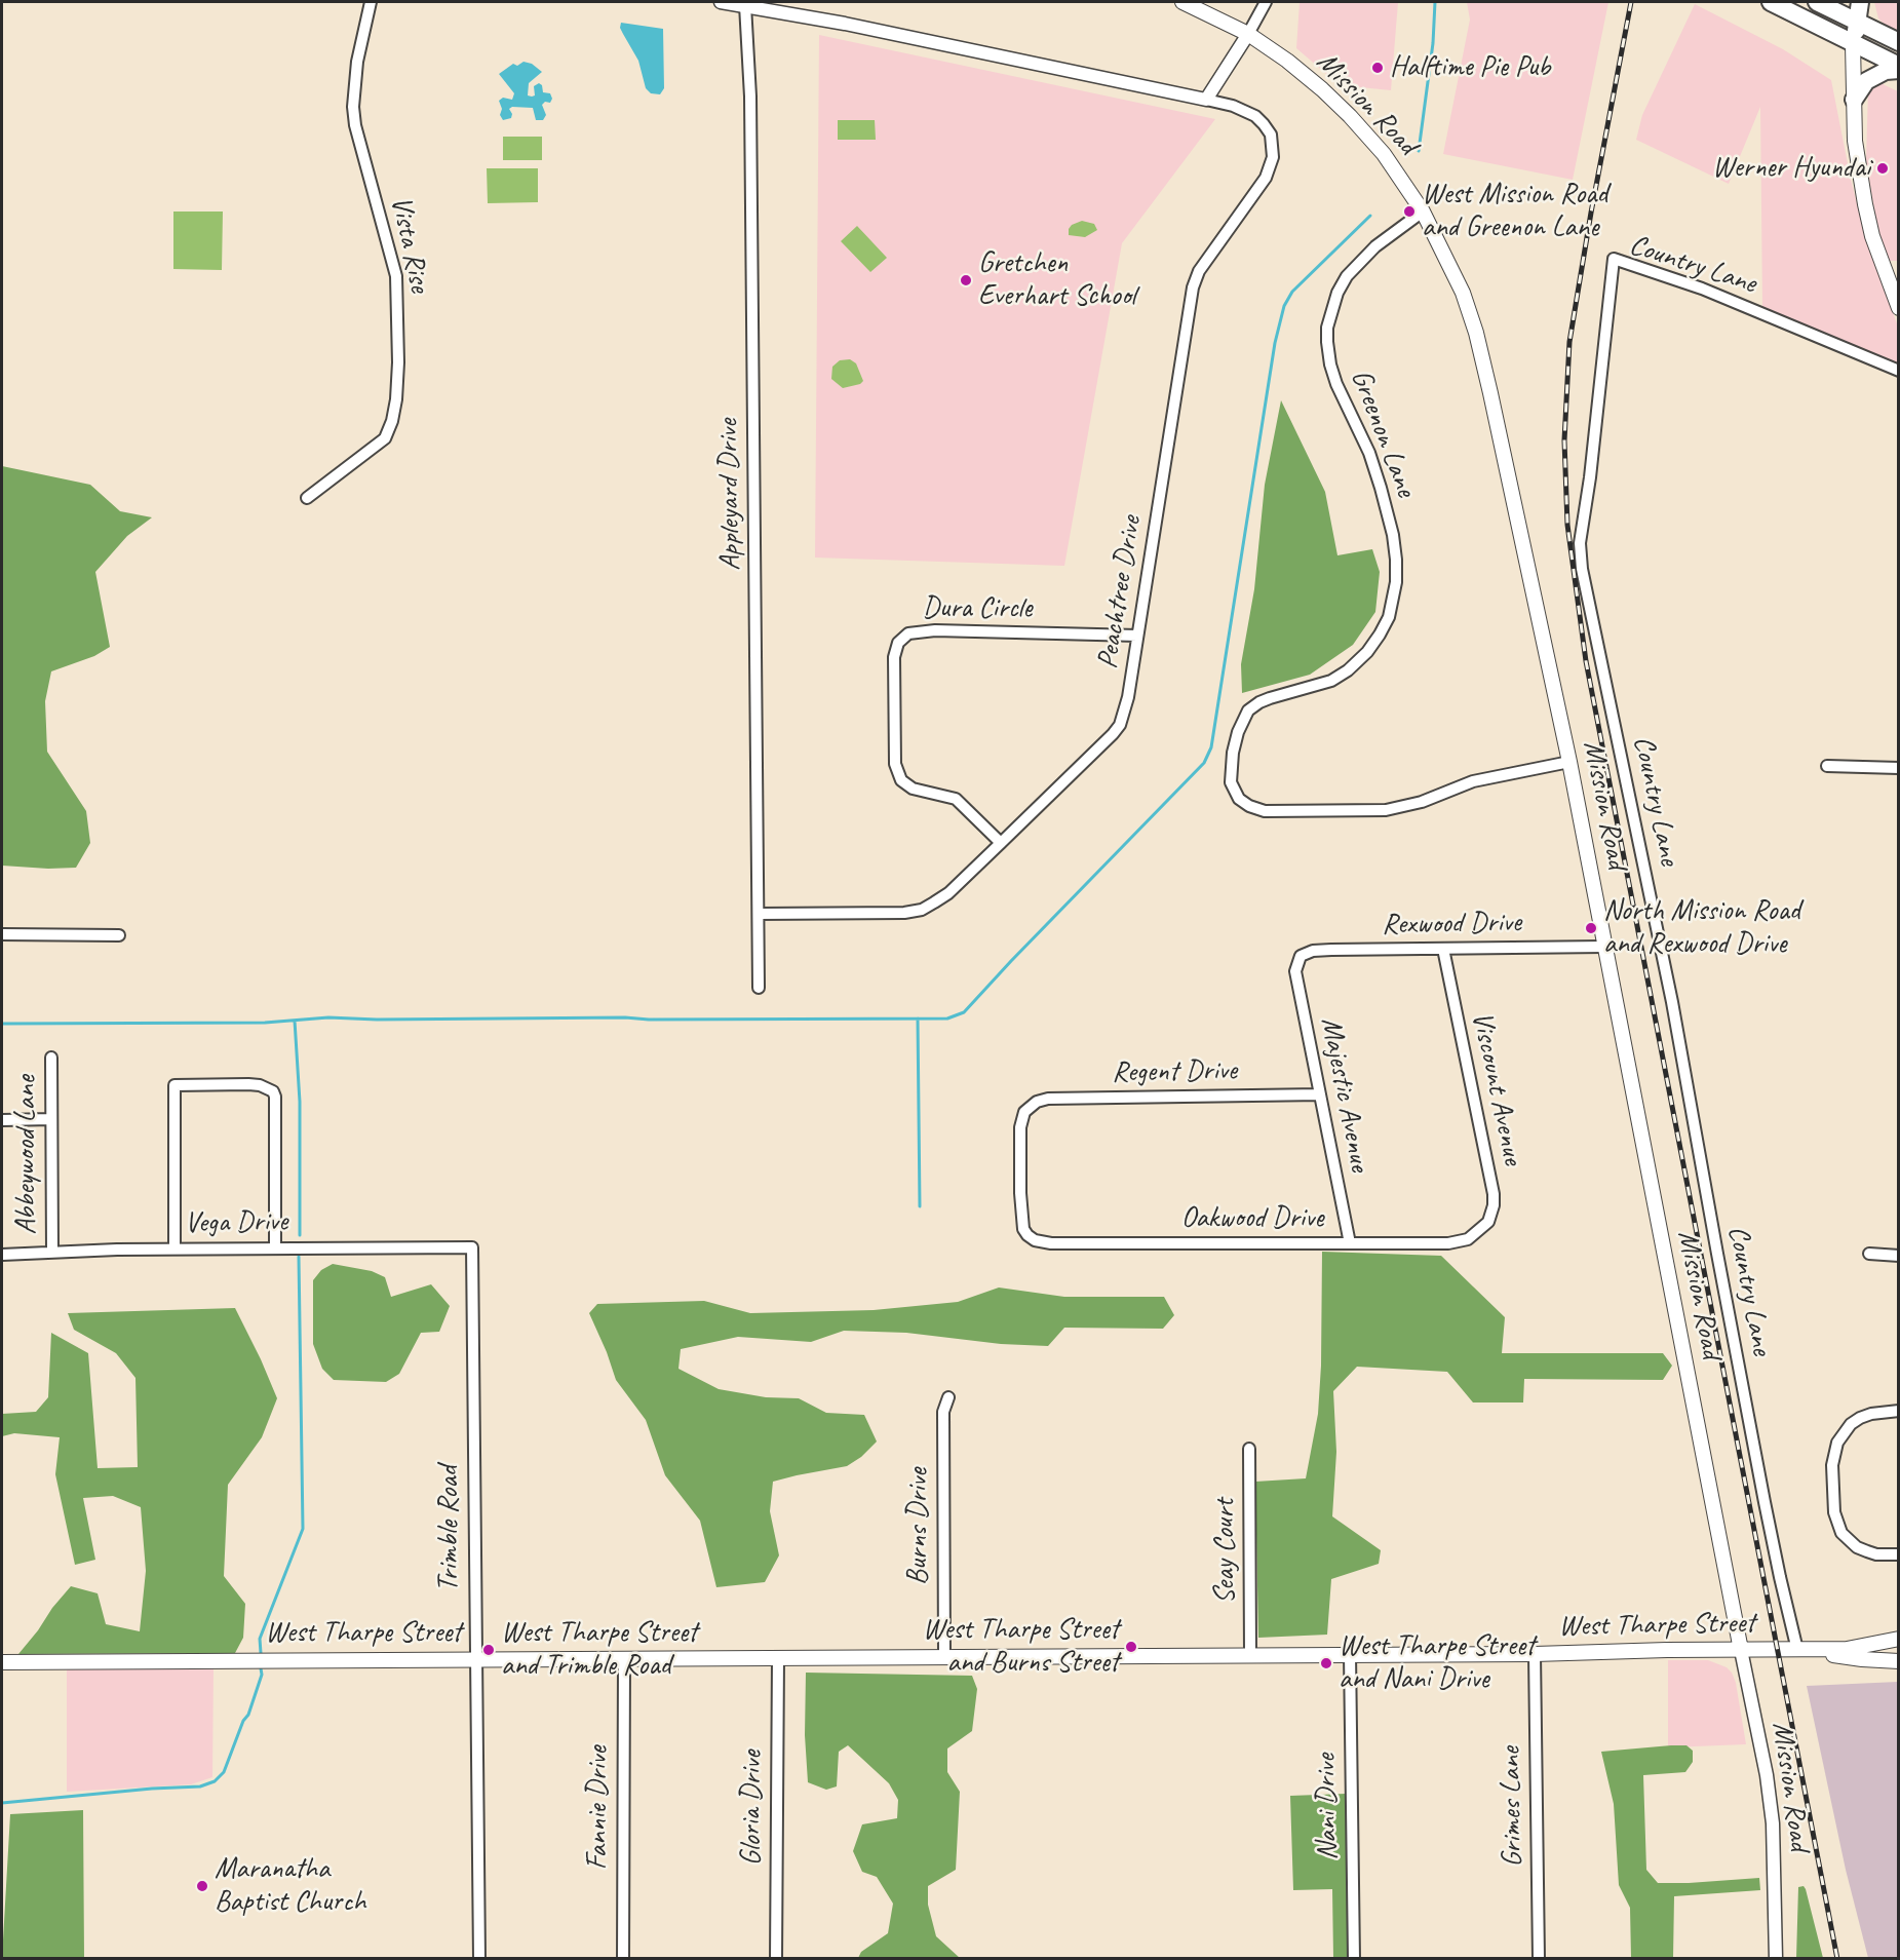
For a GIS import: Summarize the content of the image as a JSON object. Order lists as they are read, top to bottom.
{
  "streets": {
    "main road": ["Mission Road", "West Tharpe Street"],
    "street": [
      "Vista Rise",
      "Country Lane",
      "Greenon Lane",
      "Appleyard Drive",
      "Peachtree Drive",
      "Dura Circle",
      "Rexwood Drive",
      "Regent Drive",
      "Viscount Avenue",
      "Majestic Avenue",
      "Abbeywood Lane",
      "Oakwood Drive",
      "Vega Drive",
      "Burns Drive",
      "Trimble Road",
      "Seay Court",
      "Nani Drive",
      "Grimes Lane",
      "Fannie Drive",
      "Gloria Drive"
    ]
  },
  "crossings": [
    ["Mission Road", "Greenon Lane"],
    ["Mission Road", "Rexwood Drive"],
    ["Mission Road", "West Tharpe Street"],
    ["Country Lane", "West Tharpe Street"],
    ["Appleyard Drive", "Peachtree Drive"],
    ["Peachtree Drive", "Dura Circle"],
    ["Rexwood Drive", "Viscount Avenue"],
    ["Rexwood Drive", "Majestic Avenue"],
    ["Regent Drive", "Majestic Avenue"],
    ["Regent Drive", "Oakwood Drive"],
    ["Viscount Avenue", "Oakwood Drive"],
    ["Majestic Avenue", "Oakwood Drive"],
    ["Abbeywood Lane", "Vega Drive"],
    ["Vega Drive", "Trimble Road"],
    ["Burns Drive", "West Tharpe Street"],
    ["Trimble Road", "West Tharpe Street"],
    ["Seay Court", "West Tharpe Street"],
    ["West Tharpe Street", "Nani Drive"],
    ["West Tharpe Street", "Grimes Lane"],
    ["West Tharpe Street", "Fannie Drive"],
    ["West Tharpe Street", "Gloria Drive"]
  ],
  "places": [
    "Halftime Pie Pub",
    "Werner Hyundai",
    "West Mission Road and Greenon Lane",
    "Gretchen Everhart School",
    "North Mission Road and Rexwood Drive",
    "West Tharpe Street and Burns Street",
    "West Tharpe Street and Trimble Road",
    "West Tharpe Street and Nani Drive",
    "Maranatha Baptist Church"
  ]
}
